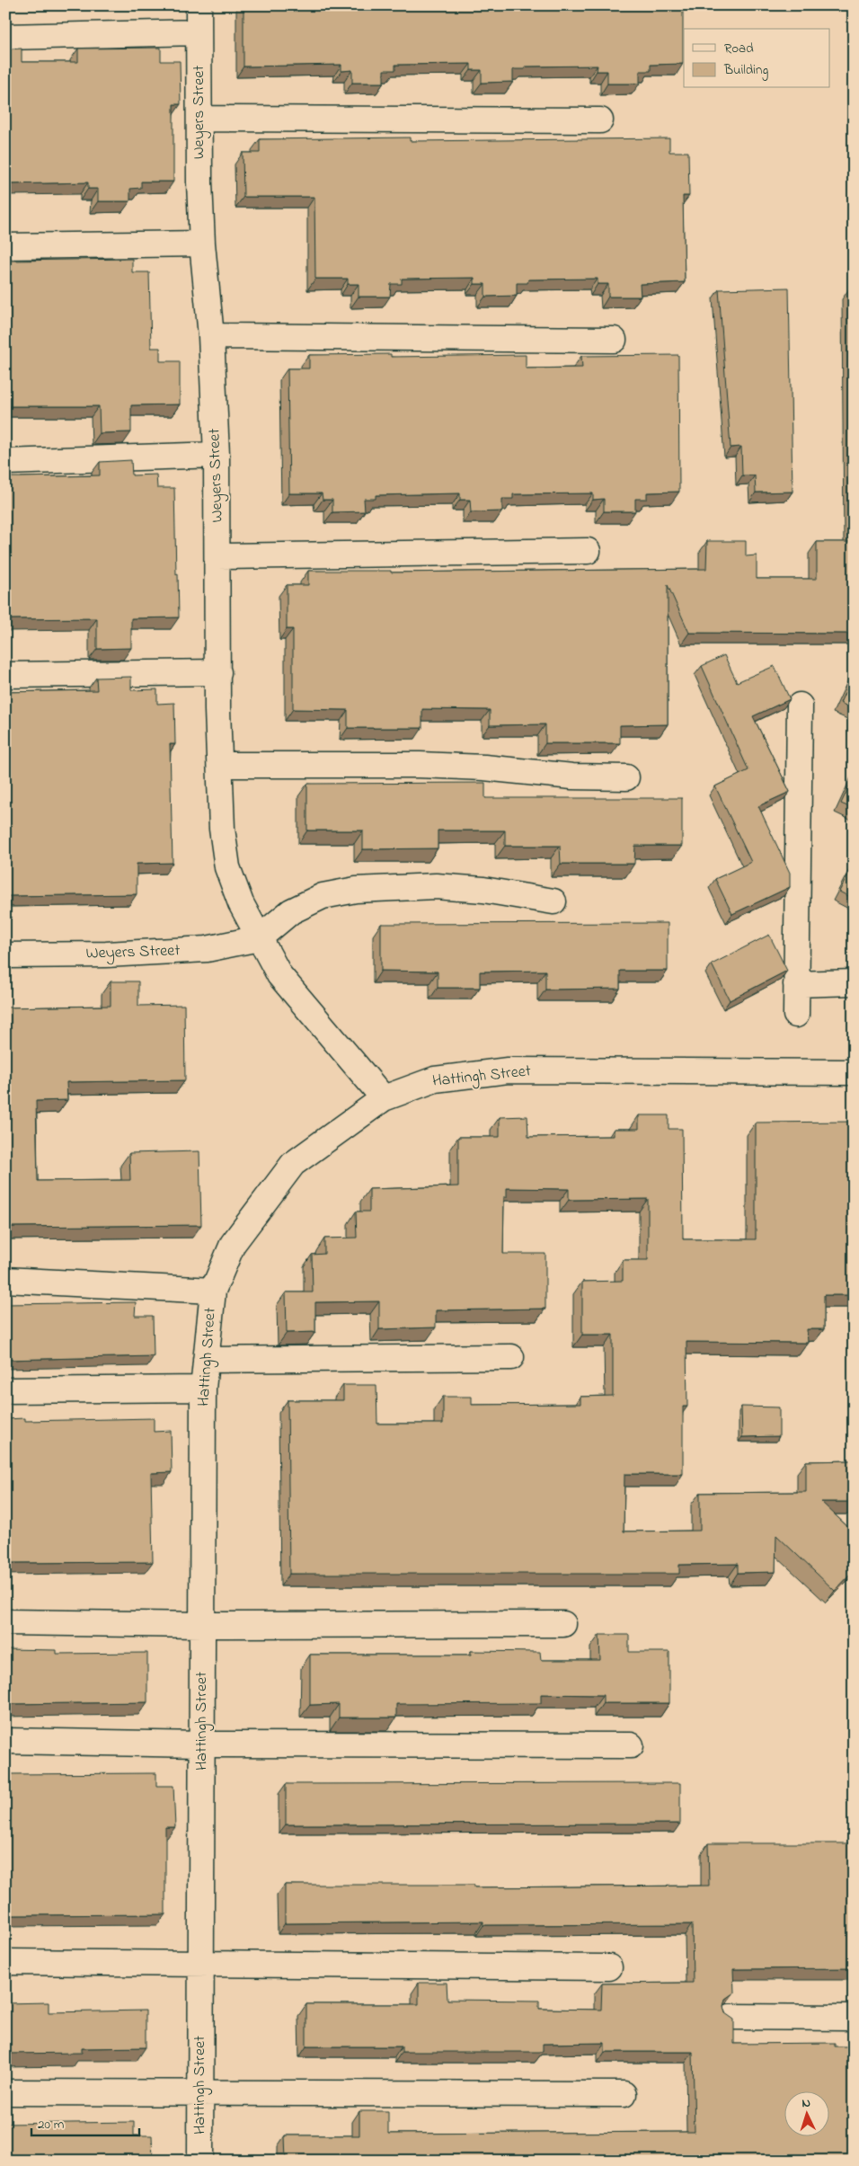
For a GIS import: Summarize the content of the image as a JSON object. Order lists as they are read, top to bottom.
{
  "streets": {
    "street": ["Weyers Street", "Hattingh Street"]
  },
  "crossings": [
    ["Weyers Street", "Hattingh Street"]
  ],
  "legend": ["Road", "Building"],
  "scale_bar": "20 m",
  "north": "top"
}
